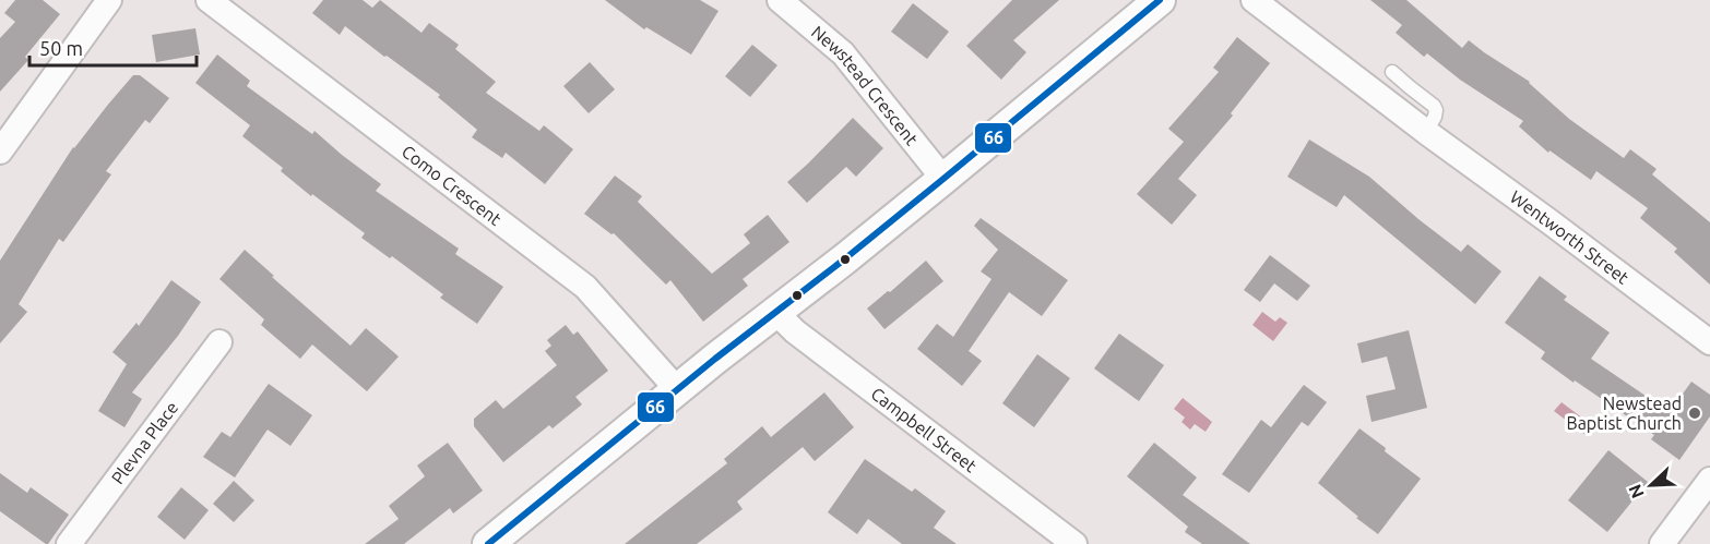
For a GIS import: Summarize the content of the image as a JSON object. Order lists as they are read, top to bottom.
{
  "streets": {
    "street": [
      "Newstead Crescent",
      "Como Crescent",
      "Wentworth Street",
      "Campbell Street",
      "Plevna Place"
    ]
  },
  "places": ["Newstead Baptist Church"],
  "lines": ["transit line 66"],
  "scale_bar": "50 m",
  "north": "bottom left"
}
